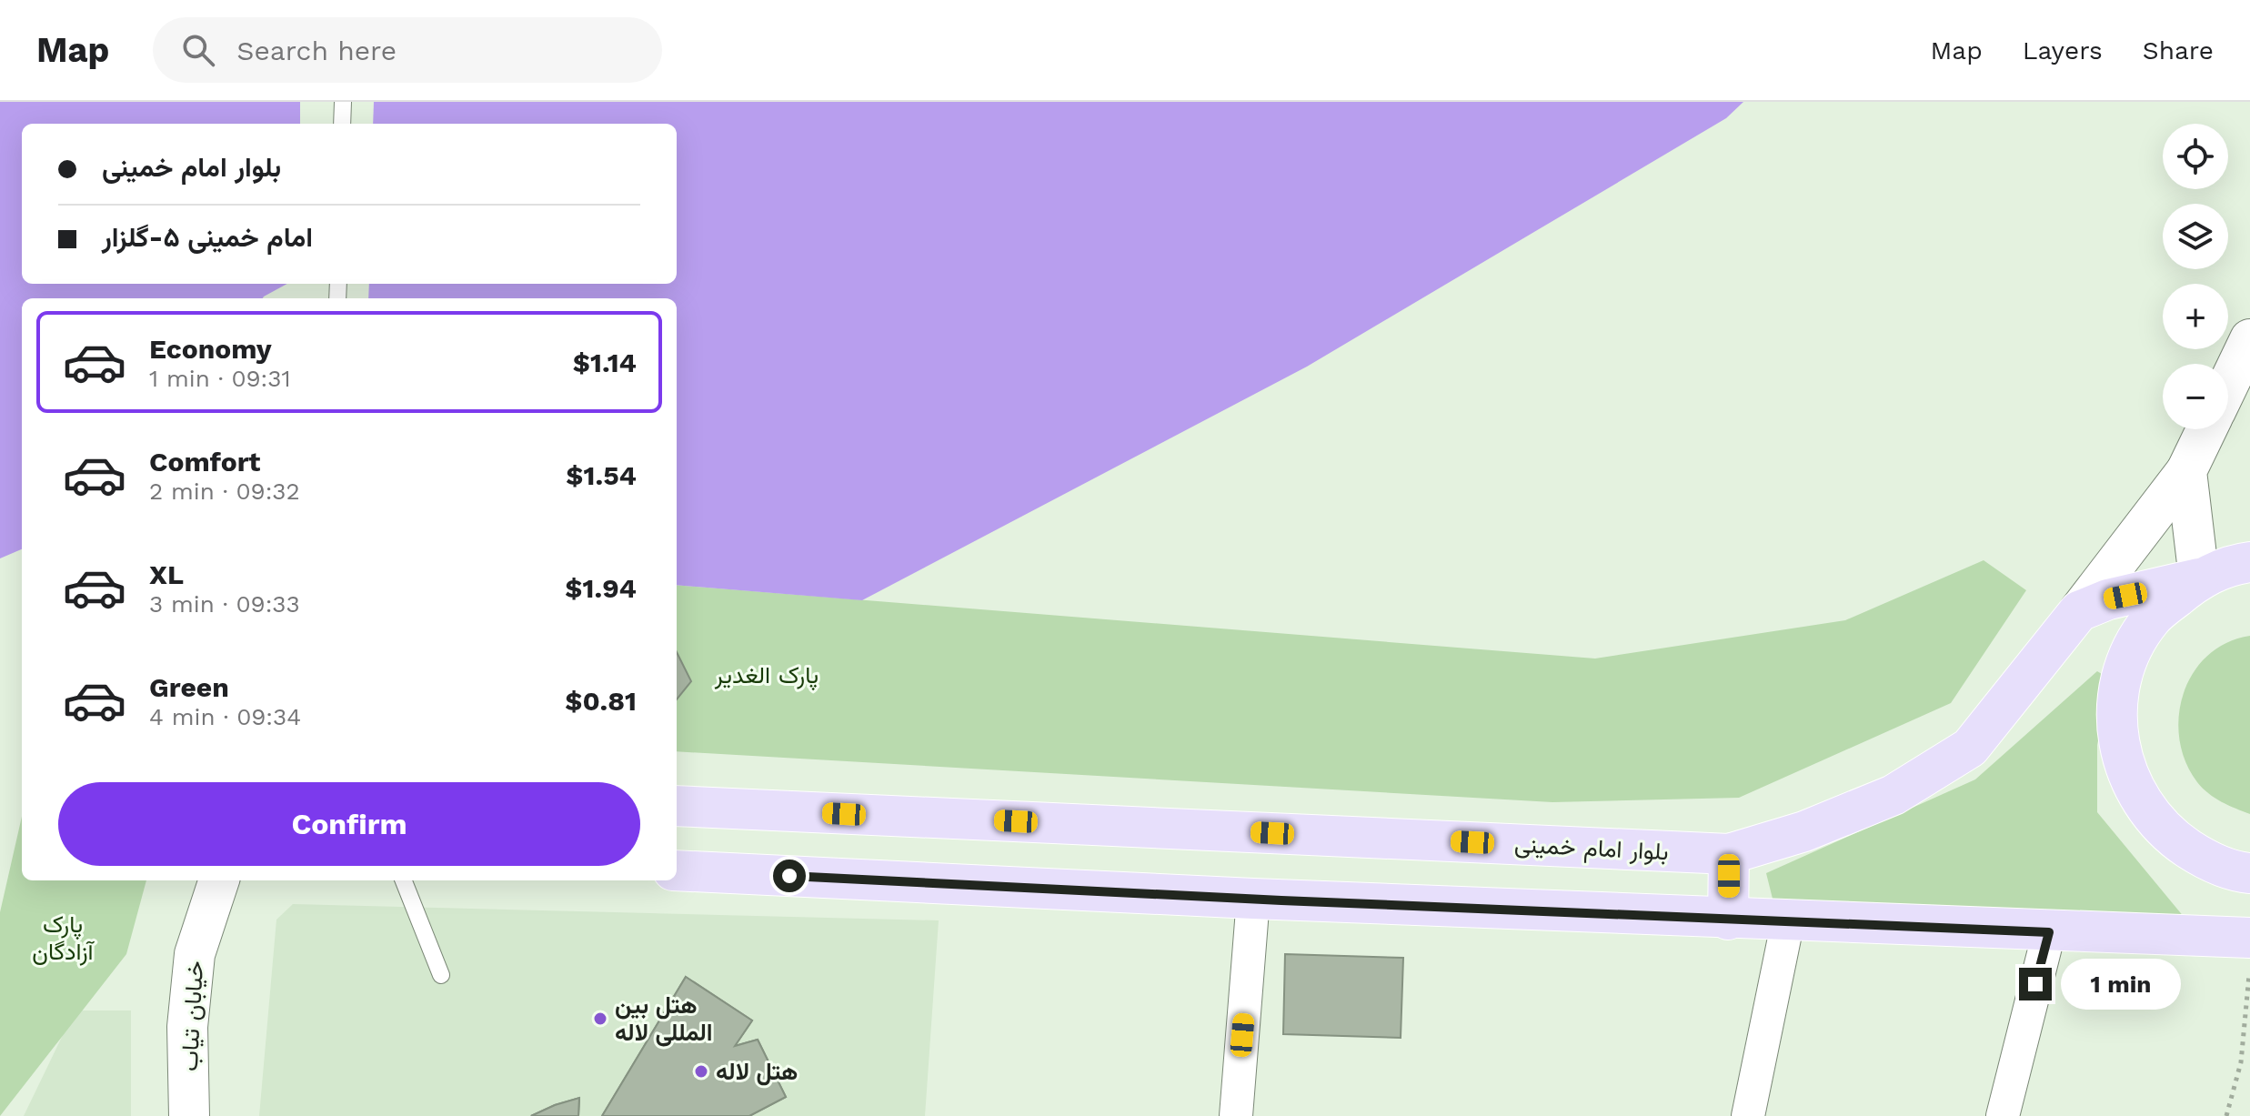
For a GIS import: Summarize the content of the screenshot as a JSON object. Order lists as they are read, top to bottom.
{
  "streets": {
    "main road": ["بلوار امام خمینی"],
    "street": ["خیابان تیاب"]
  },
  "parks": ["پارک الغدیر", "پارک آزادگان"],
  "places": ["هتل بین المللی لاله", "هتل لاله"],
  "page": {
    "header": "Map",
    "search": "Search here",
    "nav": ["Map", "Layers", "Share"],
    "map_buttons": ["+", "−"],
    "banner": ["بلوار امام خمینی", "امام خمینی ۵-گلزار"],
    "list": [
      {
        "name": "Economy",
        "note": "1 min · 09:31",
        "value": "$1.14"
      },
      {
        "name": "Comfort",
        "note": "2 min · 09:32",
        "value": "$1.54"
      },
      {
        "name": "XL",
        "note": "3 min · 09:33",
        "value": "$1.94"
      },
      {
        "name": "Green",
        "note": "4 min · 09:34",
        "value": "$0.81"
      }
    ],
    "buttons": "Confirm",
    "bubble": "1 min"
  }
}
